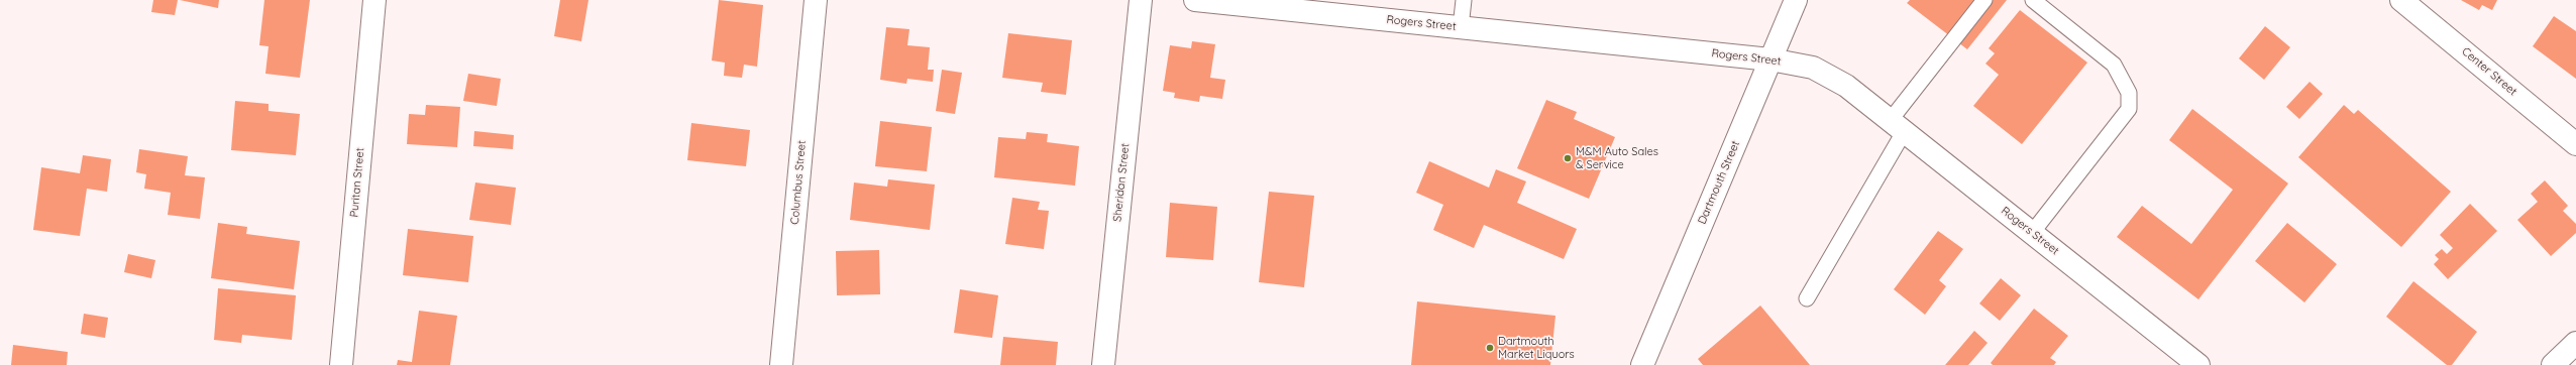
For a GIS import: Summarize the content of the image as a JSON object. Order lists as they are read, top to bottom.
{
  "streets": {
    "street": [
      "Rogers Street",
      "Center Street",
      "Puritan Street",
      "Columbus Street",
      "Sheridan Street",
      "Dartmouth Street"
    ]
  },
  "crossings": [
    ["Rogers Street", "Dartmouth Street"]
  ],
  "places": ["M&M Auto Sales & Service", "Dartmouth Market Liquors"]
}
